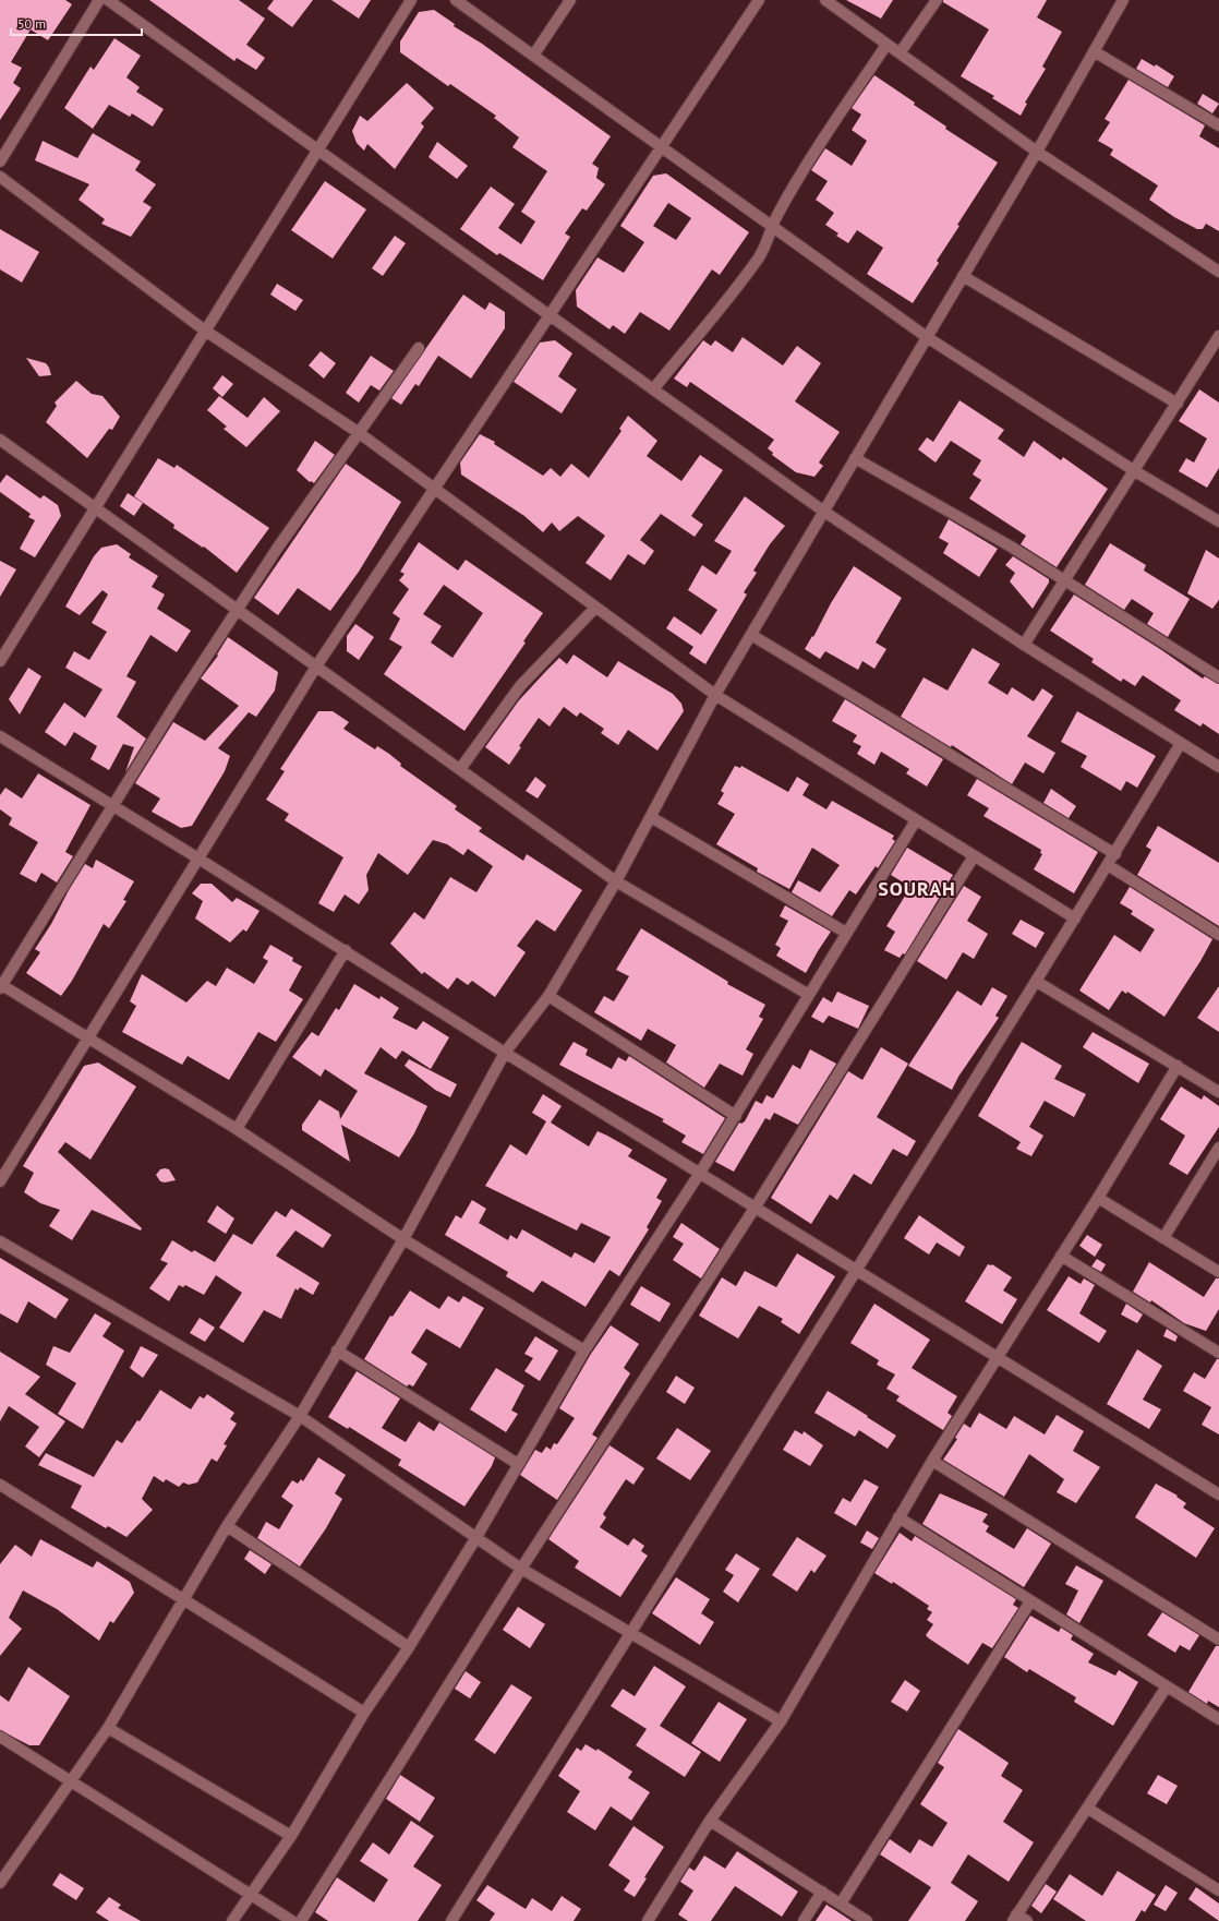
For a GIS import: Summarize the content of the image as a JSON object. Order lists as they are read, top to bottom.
{
  "districts": ["SOURAH"],
  "scale_bar": "50 m"
}
